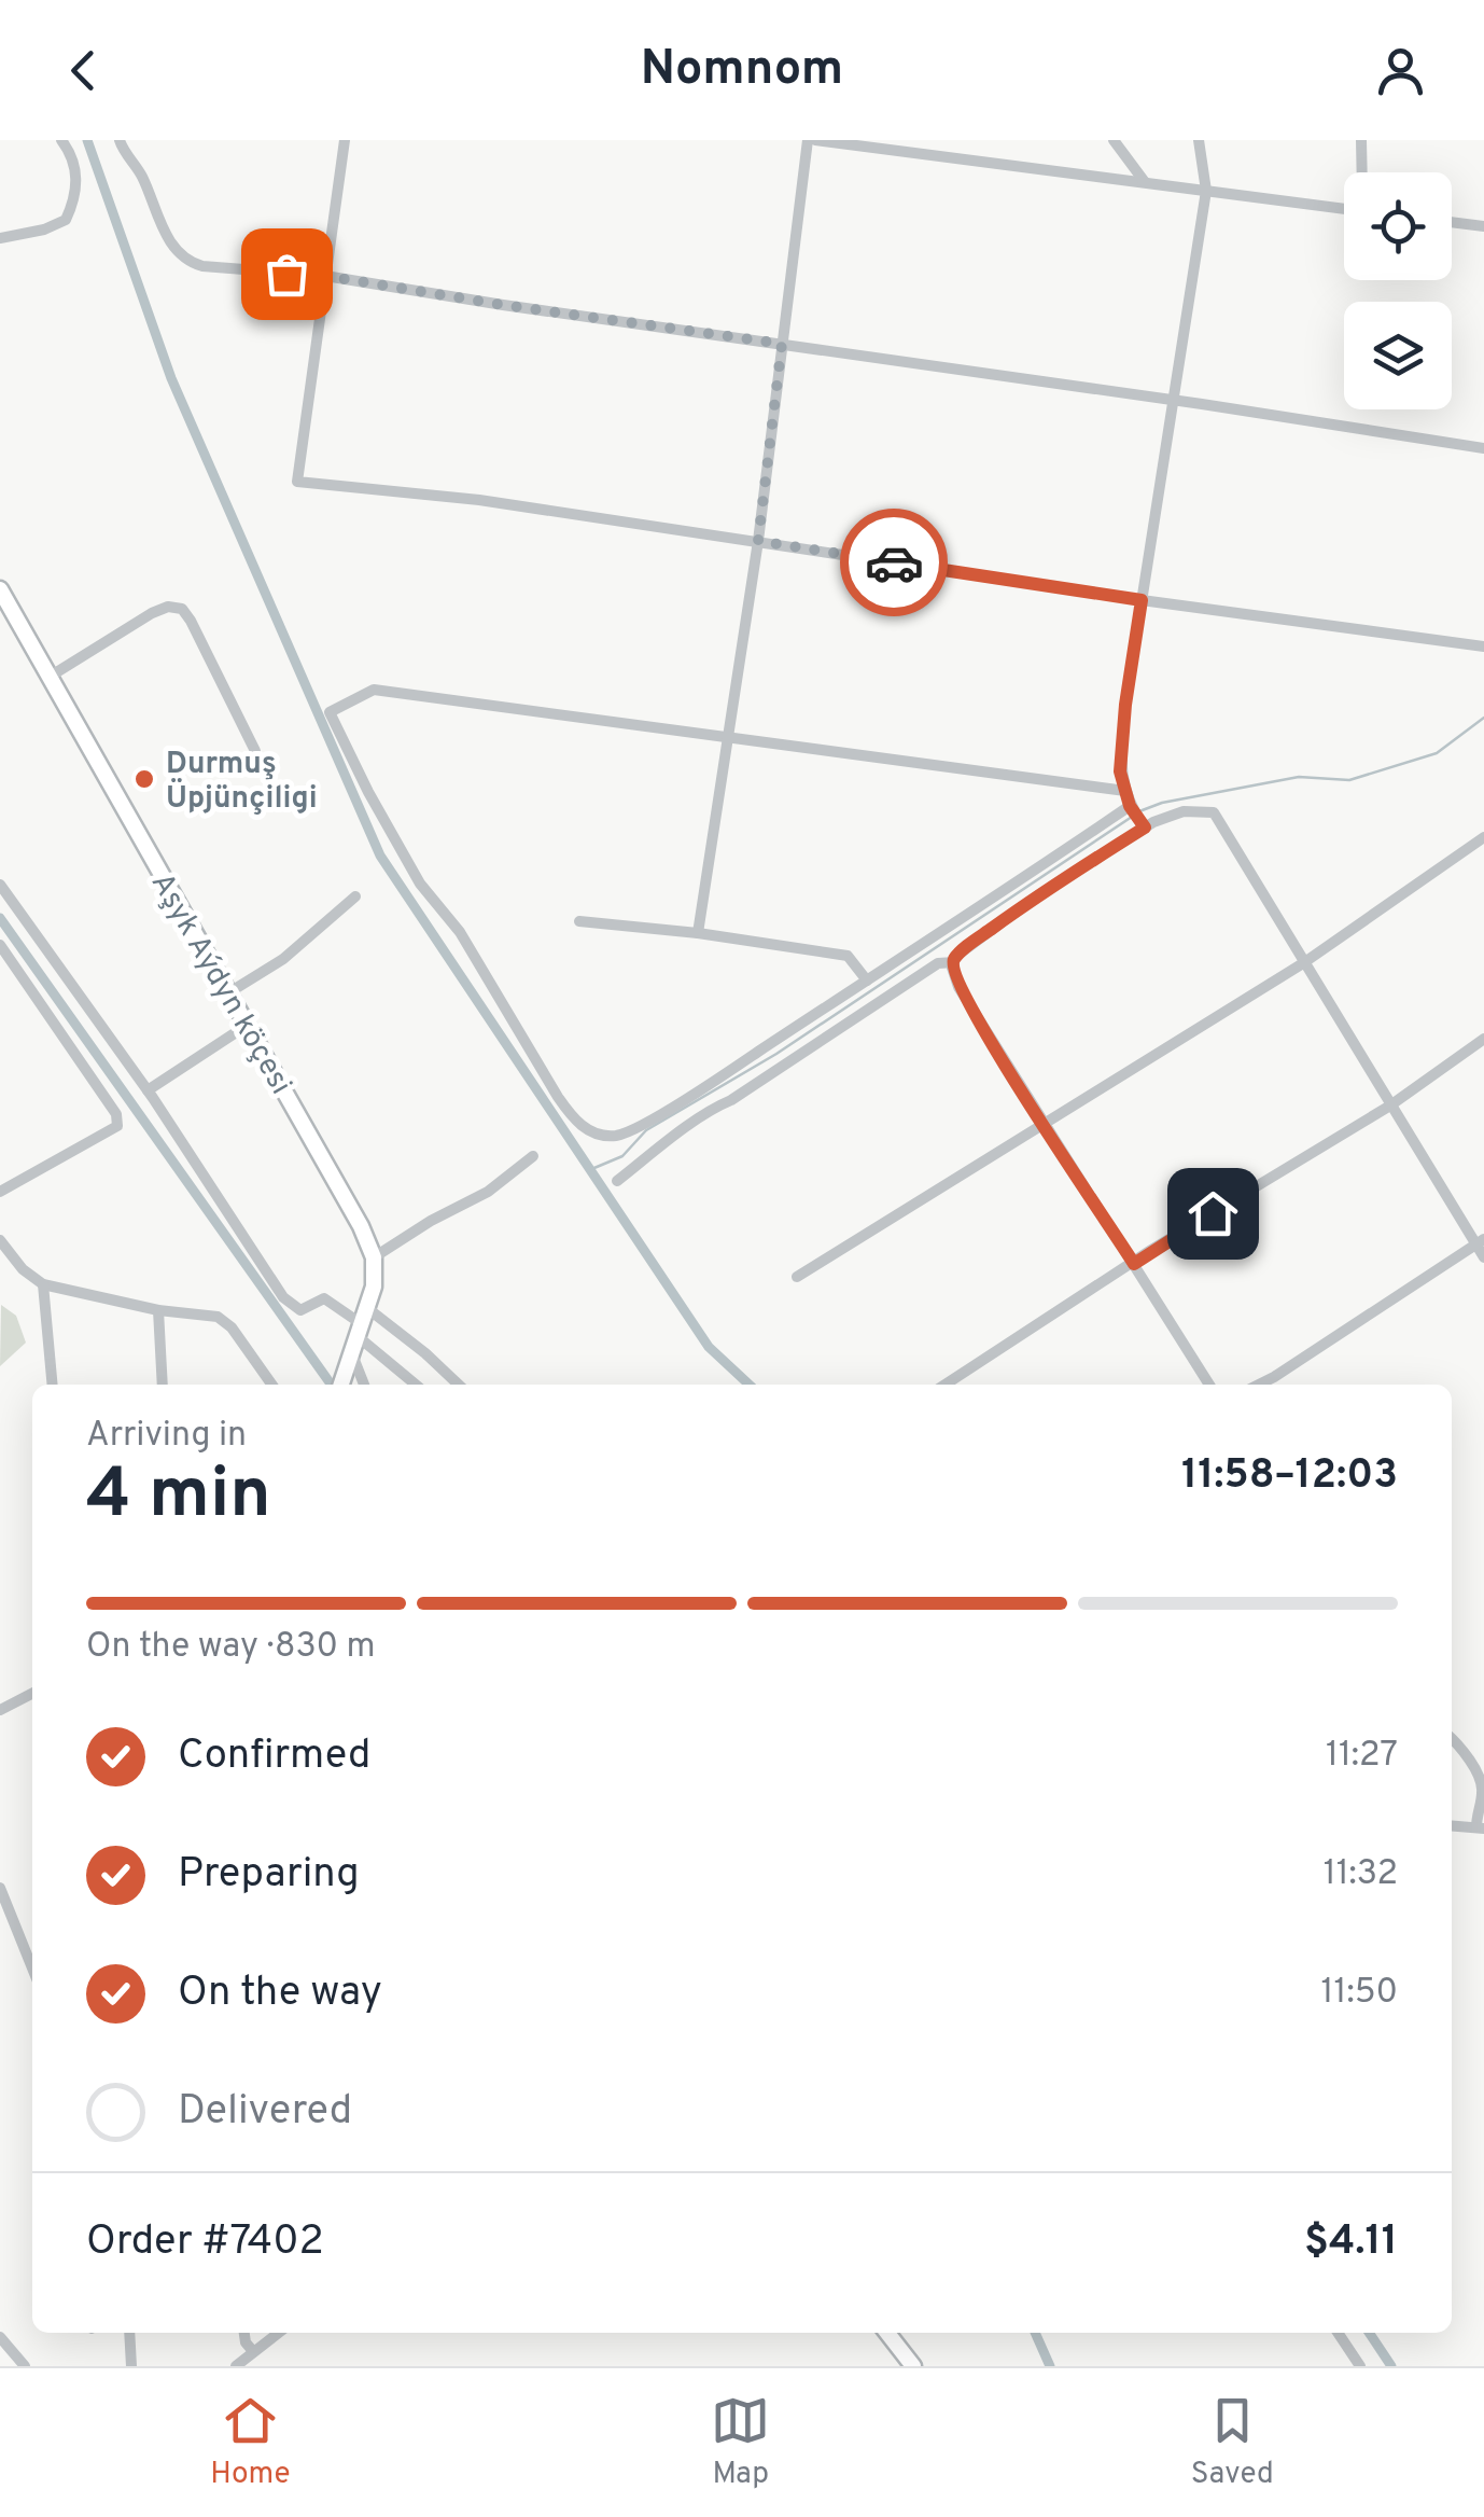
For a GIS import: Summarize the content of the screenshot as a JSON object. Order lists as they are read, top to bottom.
{
  "streets": {
    "main road": ["Aşyk Aýdyn köçesi"]
  },
  "places": ["Durmuş Üpjünçiligi"],
  "page": {
    "header": "Nomnom",
    "heading": ["4 min", "Arriving in", "11:58–12:03"],
    "panel": ["Order #7402", "$4.11"],
    "bar": "On the way · 830 m",
    "list": [
      ["Confirmed", "11:27"],
      ["Preparing", "11:32"],
      ["On the way", "11:50"],
      "Delivered"
    ],
    "tabs": ["Home", "Map", "Saved"]
  }
}
